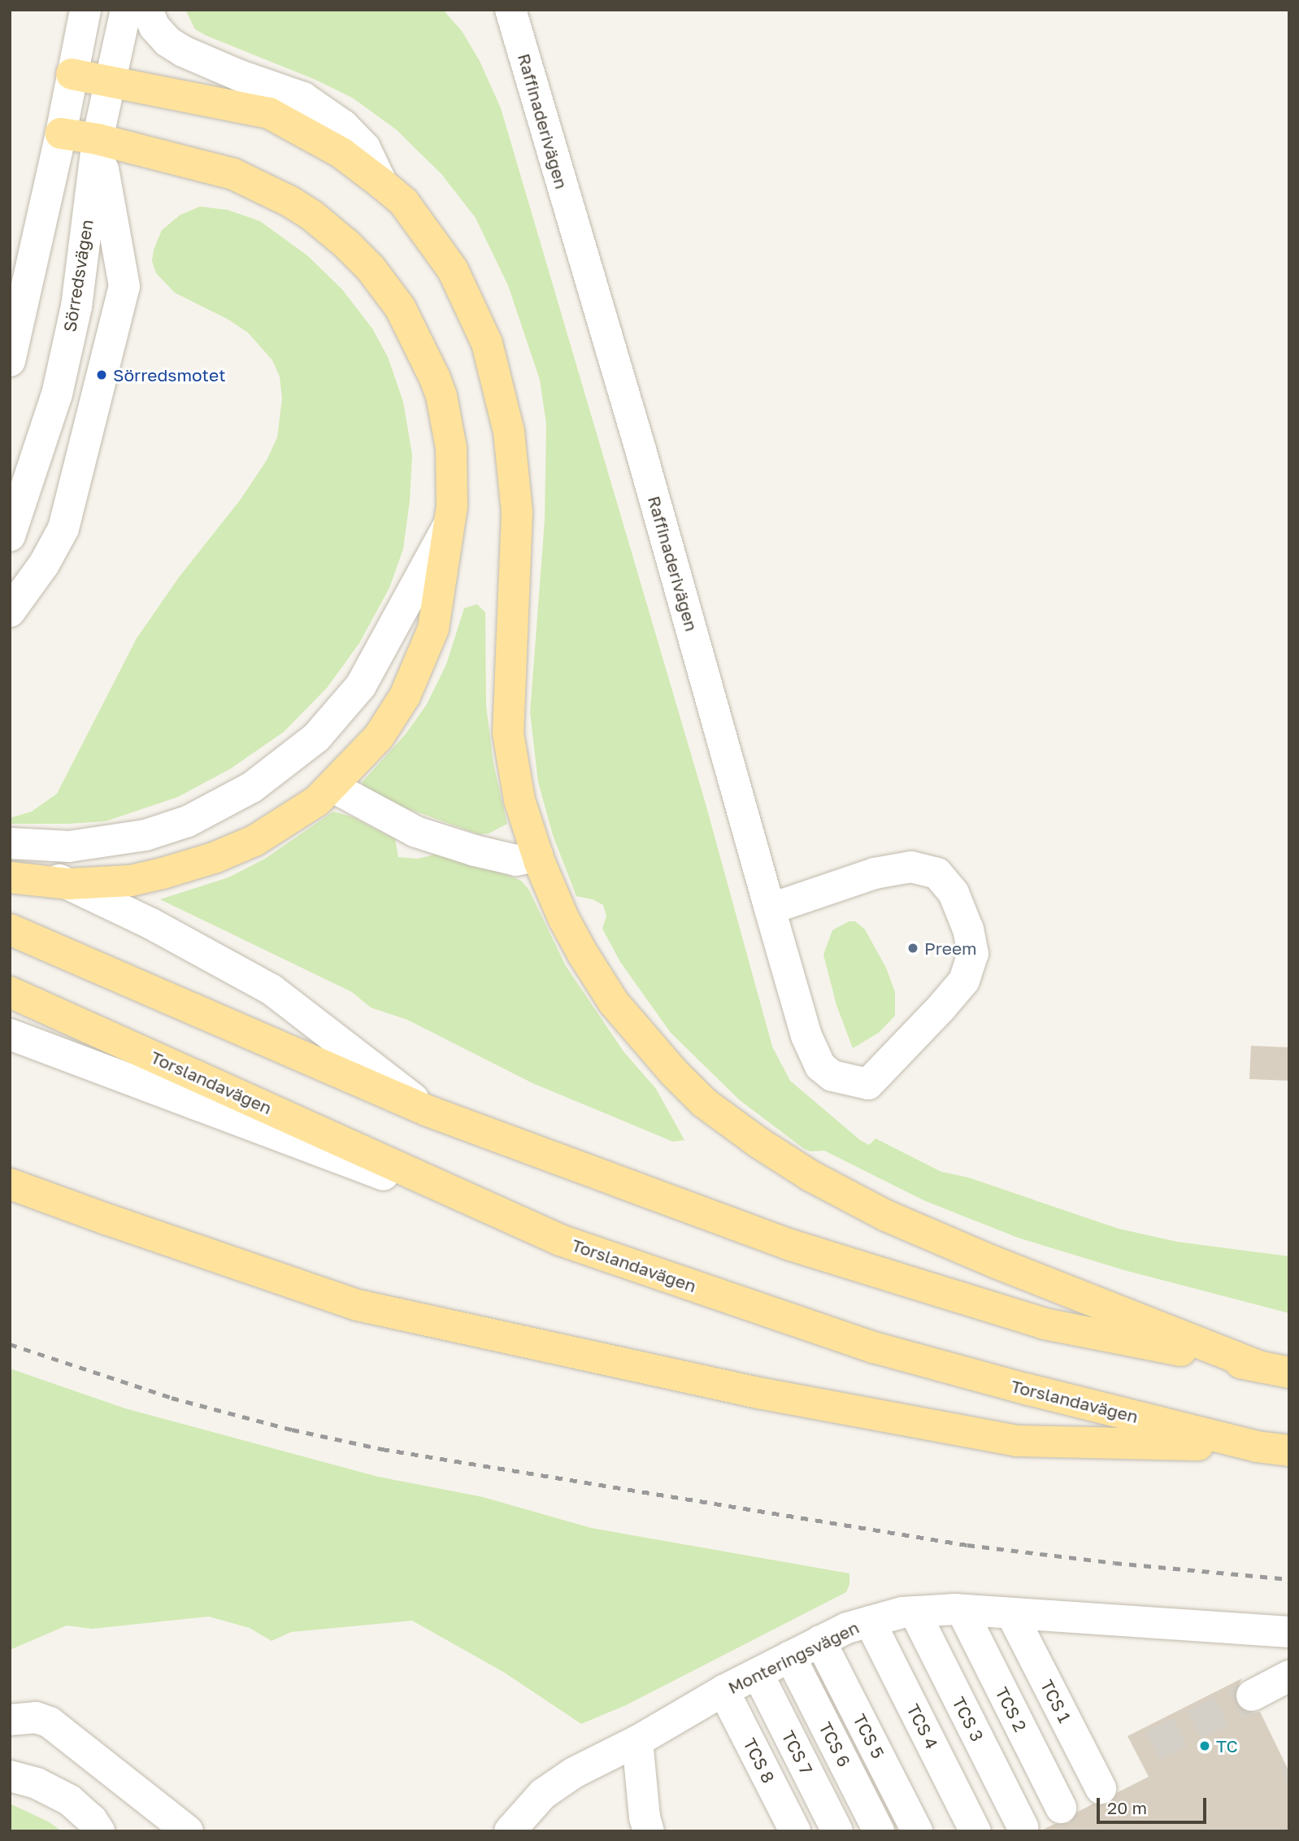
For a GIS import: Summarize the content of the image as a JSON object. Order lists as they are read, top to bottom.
{
  "streets": {
    "main road": ["Torslandavägen"],
    "street": [
      "Raffinaderivägen",
      "Sörredsvägen",
      "Monteringsvägen",
      "TCS 1",
      "TCS 2",
      "TCS 3",
      "TCS 4",
      "TCS 5",
      "TCS 6",
      "TCS 7",
      "TCS 8"
    ]
  },
  "crossings": [
    ["Monteringsvägen", "TCS 1"],
    ["Monteringsvägen", "TCS 2"],
    ["Monteringsvägen", "TCS 3"],
    ["Monteringsvägen", "TCS 4"],
    ["Monteringsvägen", "TCS 5"],
    ["Monteringsvägen", "TCS 6"],
    ["Monteringsvägen", "TCS 7"],
    ["Monteringsvägen", "TCS 8"]
  ],
  "places": ["Sörredsmotet", "Preem", "TC"],
  "scale_bar": "20 m"
}
